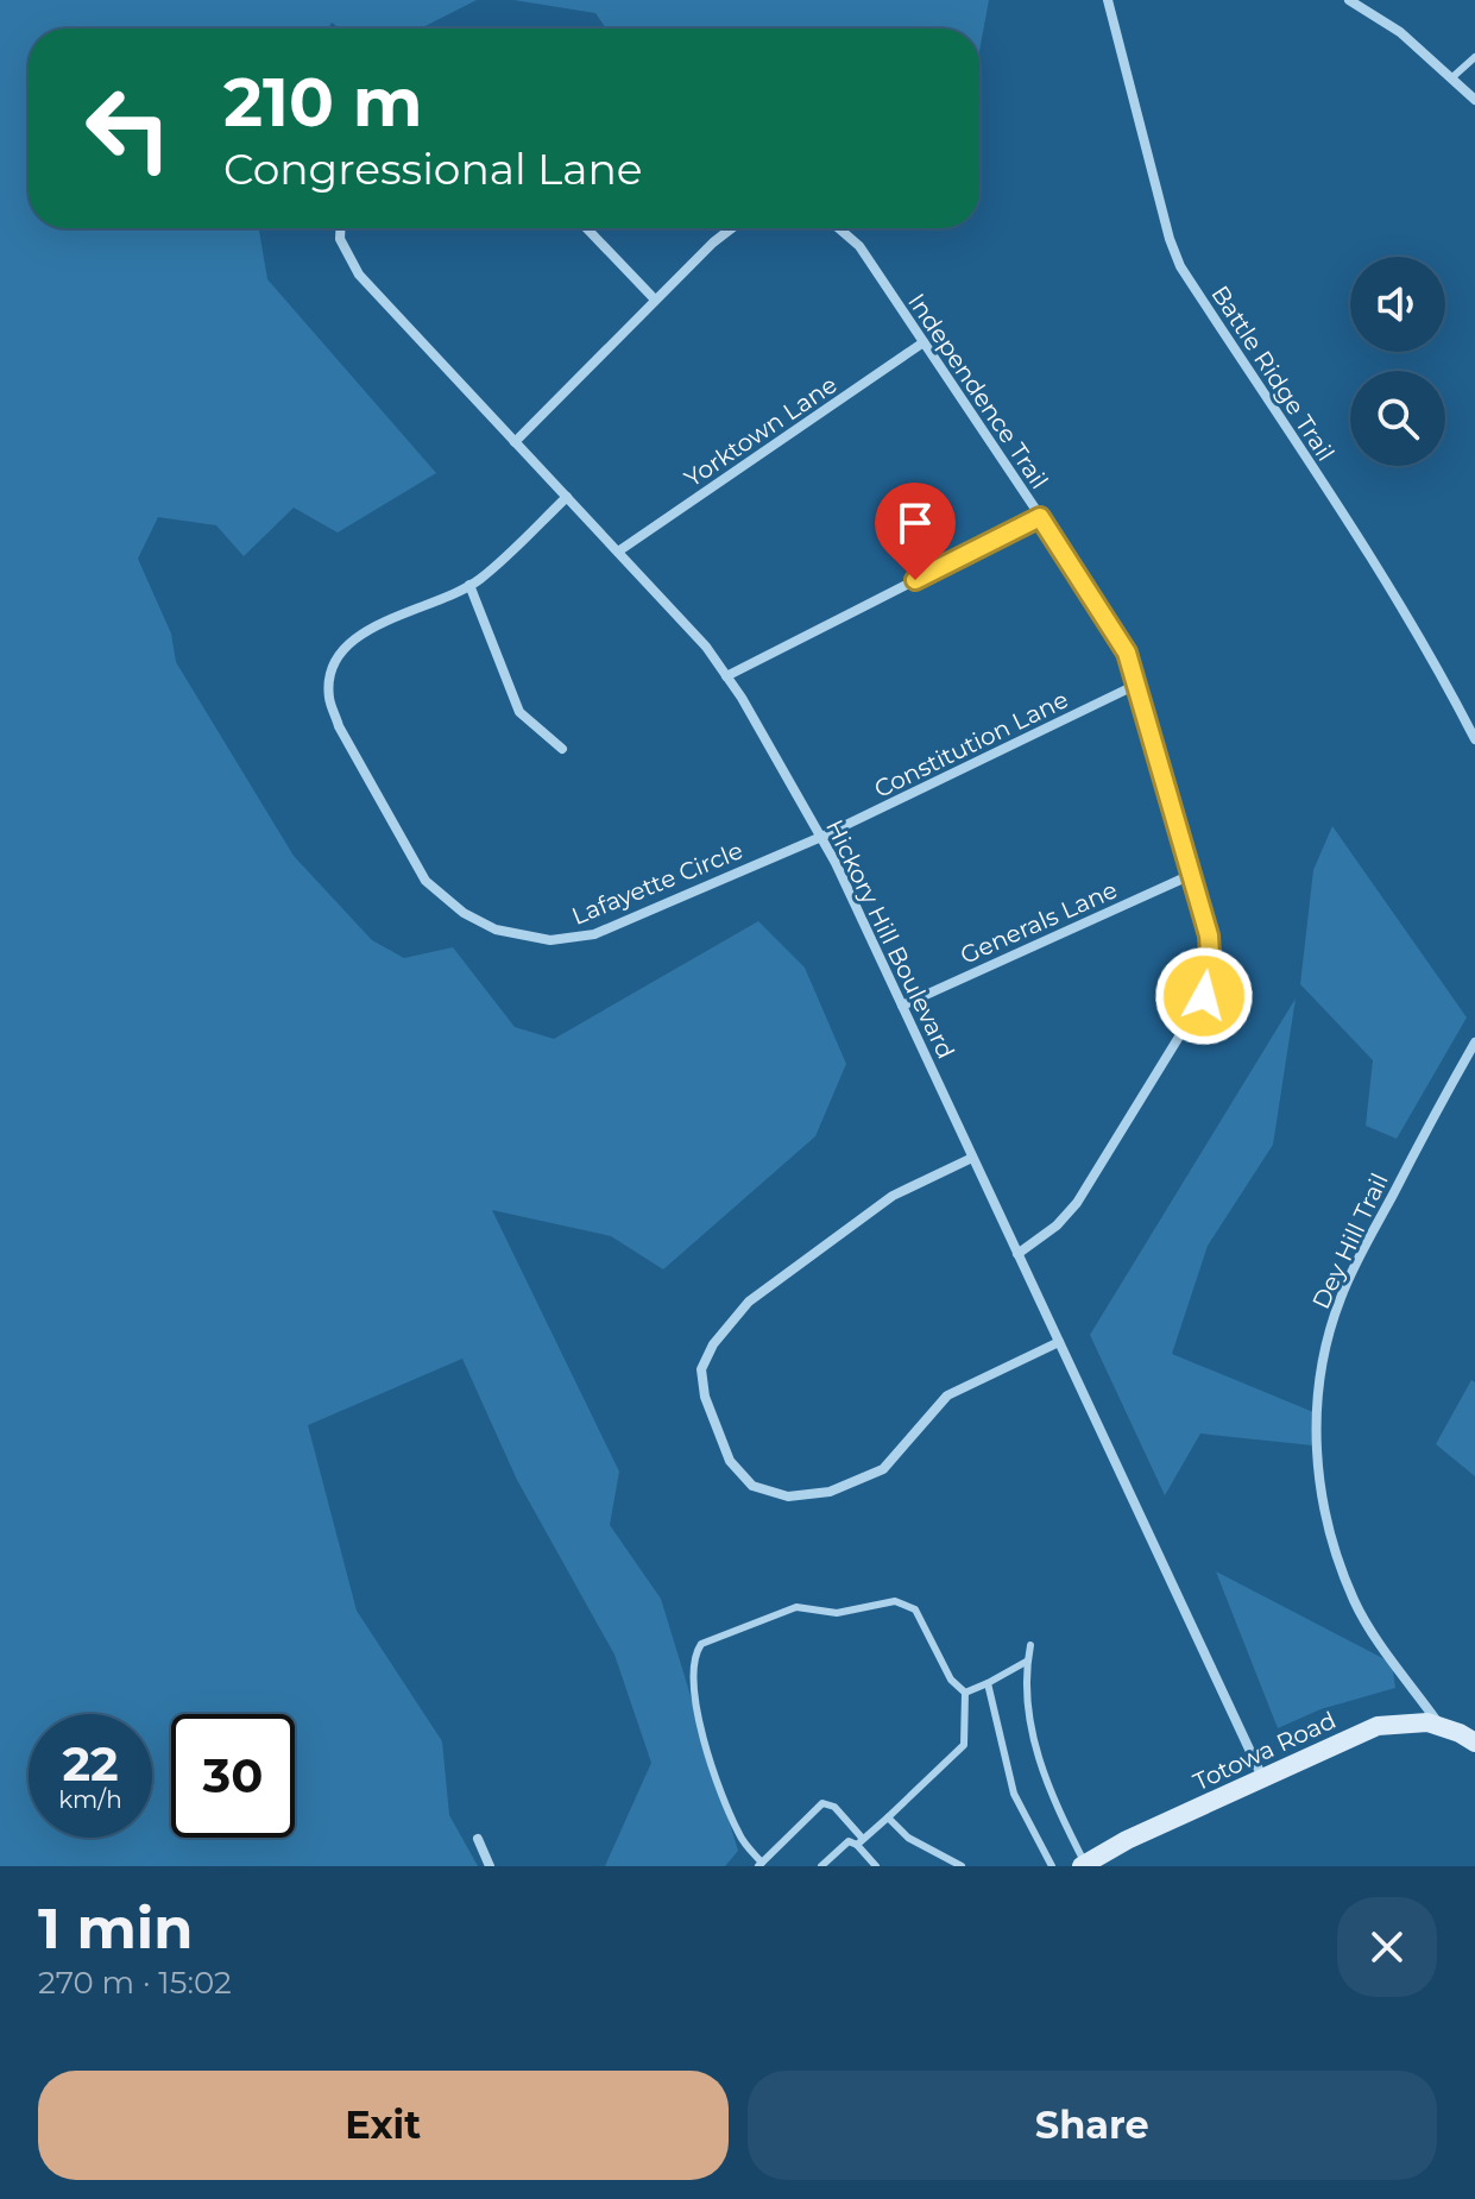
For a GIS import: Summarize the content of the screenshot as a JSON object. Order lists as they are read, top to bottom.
{
  "streets": {
    "main road": ["Totowa Road"],
    "street": [
      "Battle Ridge Trail",
      "Independence Trail",
      "Yorktown Lane",
      "Constitution Lane",
      "Lafayette Circle",
      "Generals Lane",
      "Hickory Hill Boulevard",
      "Dey Hill Trail"
    ]
  },
  "crossings": [
    ["Independence Trail", "Yorktown Lane"],
    ["Independence Trail", "Constitution Lane"],
    ["Independence Trail", "Generals Lane"],
    ["Independence Trail", "Hickory Hill Boulevard"],
    ["Yorktown Lane", "Hickory Hill Boulevard"],
    ["Constitution Lane", "Lafayette Circle"],
    ["Constitution Lane", "Hickory Hill Boulevard"],
    ["Lafayette Circle", "Hickory Hill Boulevard"],
    ["Generals Lane", "Hickory Hill Boulevard"],
    ["Hickory Hill Boulevard", "Totowa Road"],
    ["Dey Hill Trail", "Totowa Road"]
  ],
  "page": {
    "turn": ["210 m", "Congressional Lane"],
    "speed": "22 km/h",
    "limit": "30",
    "heading": ["1 min", "270 m · 15:02"],
    "buttons": ["Exit", "Share"]
  }
}
